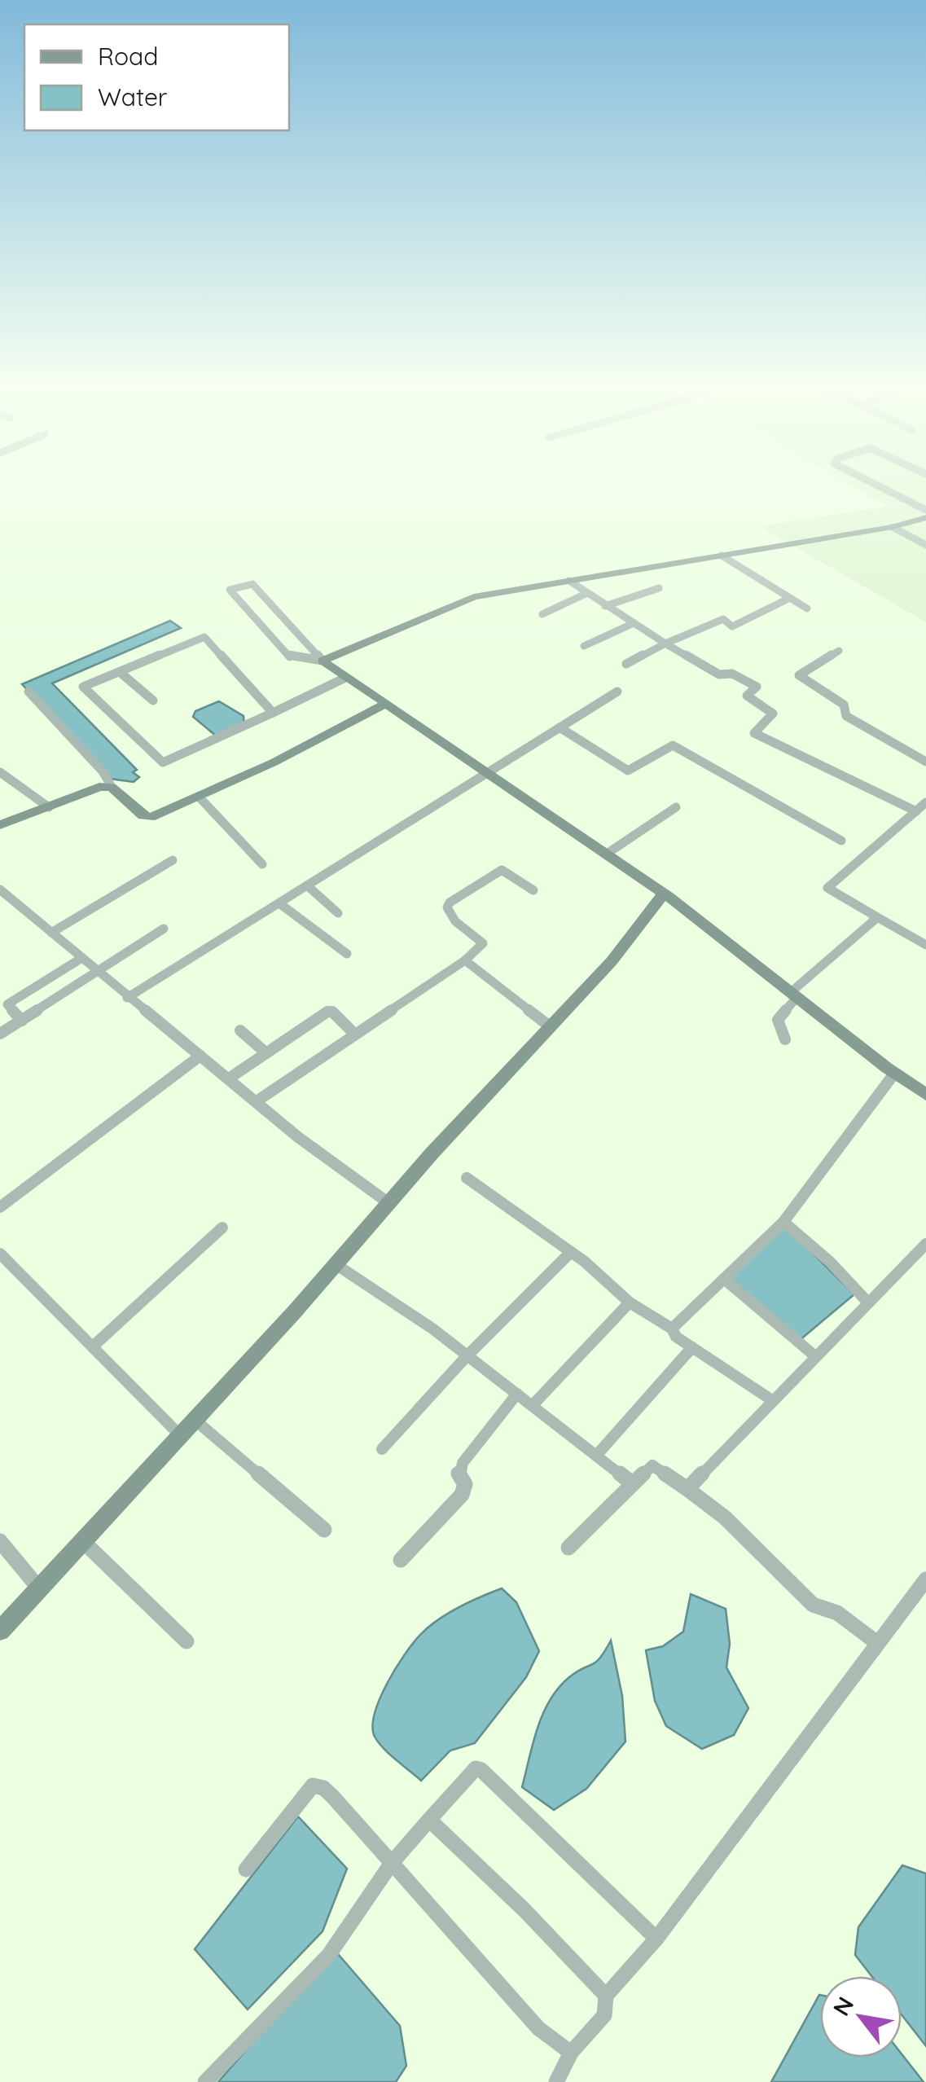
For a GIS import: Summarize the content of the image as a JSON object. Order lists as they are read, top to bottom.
{
  "legend": ["Road", "Water"],
  "north": "top left"
}
